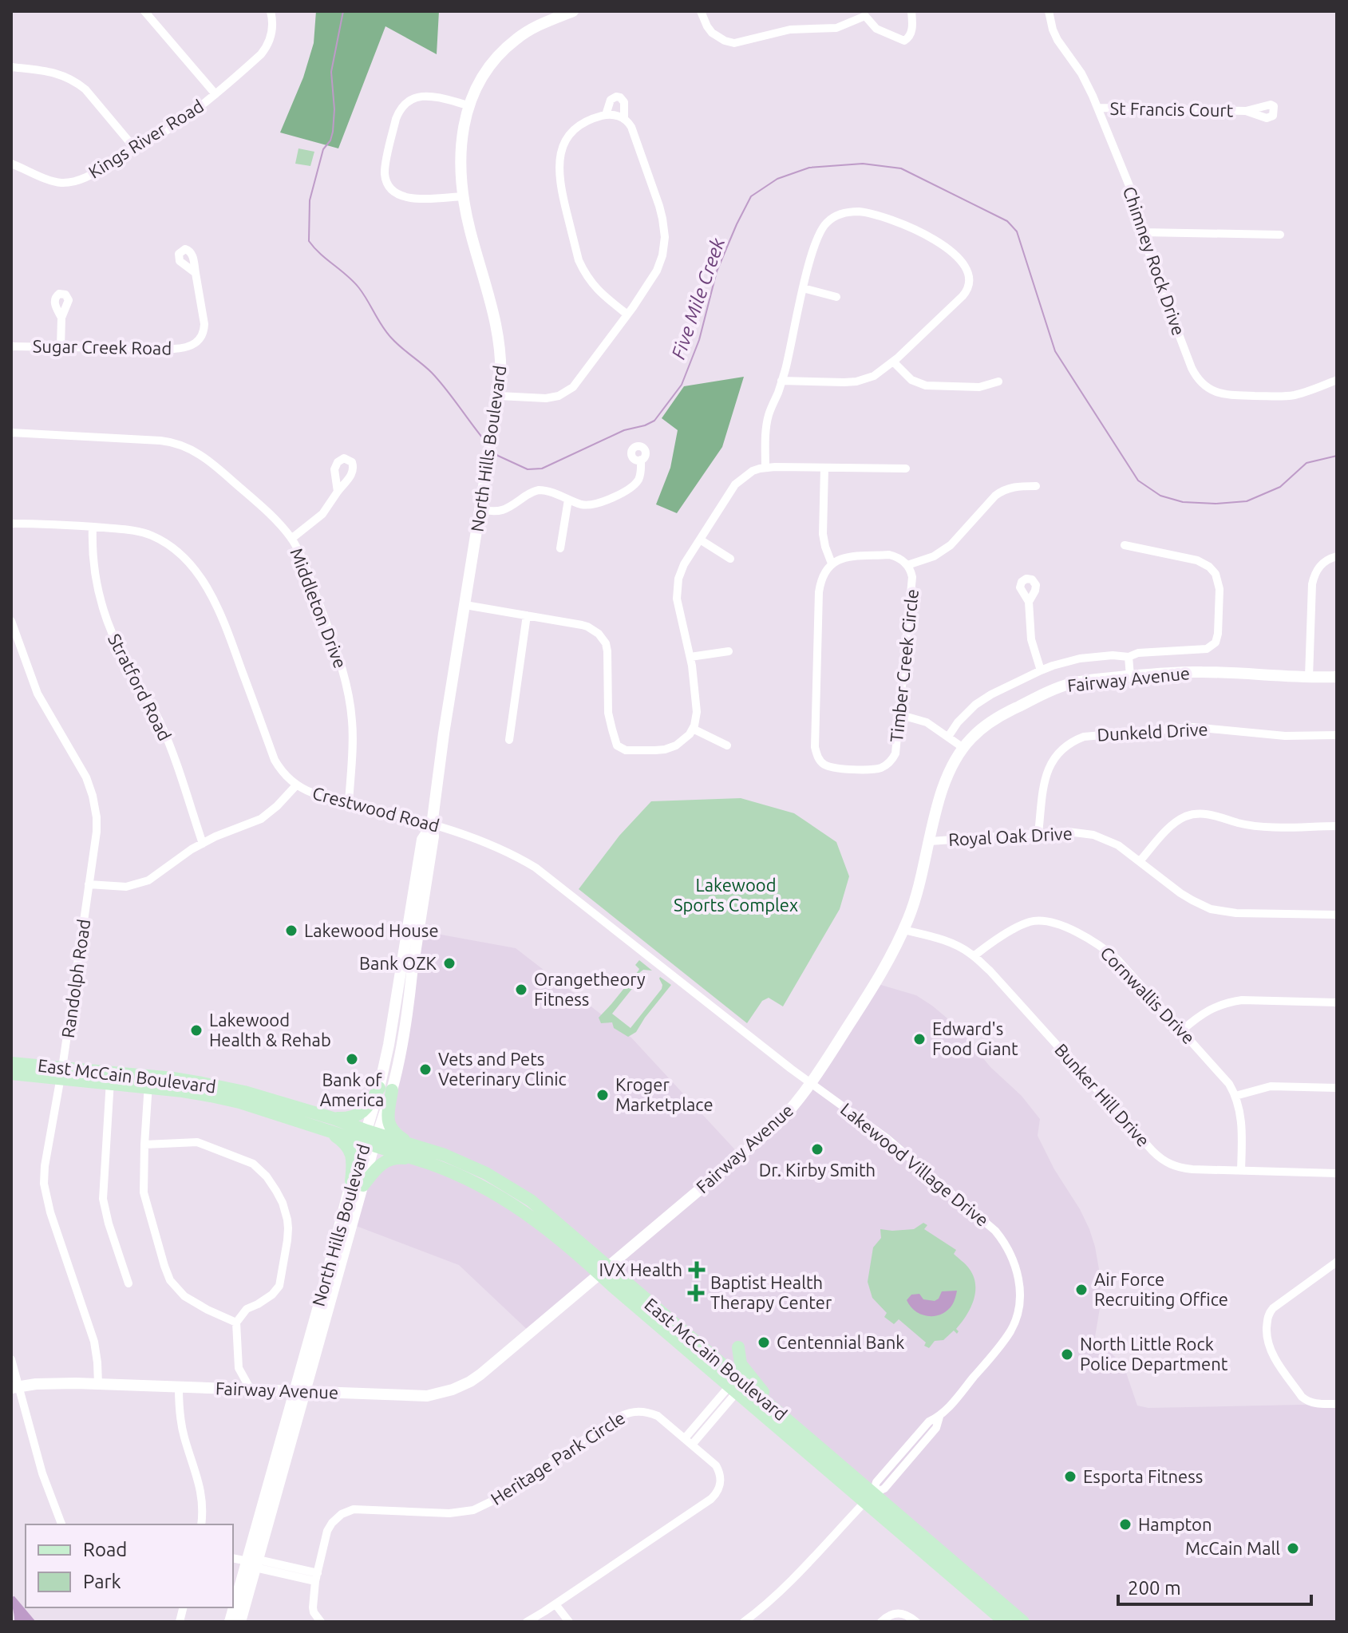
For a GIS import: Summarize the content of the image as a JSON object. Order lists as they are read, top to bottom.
{
  "streets": {
    "main road": ["East McCain Boulevard"],
    "street": [
      "St Francis Court",
      "Kings River Road",
      "Chimney Rock Drive",
      "Sugar Creek Road",
      "North Hills Boulevard",
      "Middleton Drive",
      "Timber Creek Circle",
      "Fairway Avenue",
      "Stratford Road",
      "Dunkeld Drive",
      "Crestwood Road",
      "Royal Oak Drive",
      "Randolph Road",
      "Cornwallis Drive",
      "Bunker Hill Drive",
      "Lakewood Village Drive",
      "Heritage Park Circle"
    ]
  },
  "crossings": [
    ["St Francis Court", "Chimney Rock Drive"],
    ["North Hills Boulevard", "Fairway Avenue"],
    ["North Hills Boulevard", "Crestwood Road"],
    ["North Hills Boulevard", "East McCain Boulevard"],
    ["Middleton Drive", "Crestwood Road"],
    ["Fairway Avenue", "Crestwood Road"],
    ["Fairway Avenue", "Royal Oak Drive"],
    ["Fairway Avenue", "Randolph Road"],
    ["Fairway Avenue", "East McCain Boulevard"],
    ["Fairway Avenue", "Bunker Hill Drive"],
    ["Fairway Avenue", "Lakewood Village Drive"],
    ["Stratford Road", "Crestwood Road"],
    ["Dunkeld Drive", "Royal Oak Drive"],
    ["Crestwood Road", "Lakewood Village Drive"],
    ["Randolph Road", "East McCain Boulevard"],
    ["Cornwallis Drive", "Bunker Hill Drive"],
    ["East McCain Boulevard", "Lakewood Village Drive"]
  ],
  "water": ["Five Mile Creek"],
  "parks": ["Lakewood Sports Complex"],
  "places": {
    "other": [
      "Lakewood House",
      "Bank OZK",
      "Orangetheory Fitness",
      "Lakewood Health & Rehab",
      "Edward's Food Giant",
      "Bank of America",
      "Vets and Pets Veterinary Clinic",
      "Kroger Marketplace",
      "Dr. Kirby Smith",
      "Air Force Recruiting Office",
      "Centennial Bank",
      "North Little Rock Police Department",
      "Esporta Fitness",
      "Hampton",
      "McCain Mall"
    ],
    "health": ["IVX Health", "Baptist Health Therapy Center"]
  },
  "legend": ["Road", "Park"],
  "scale_bar": "200 m"
}
